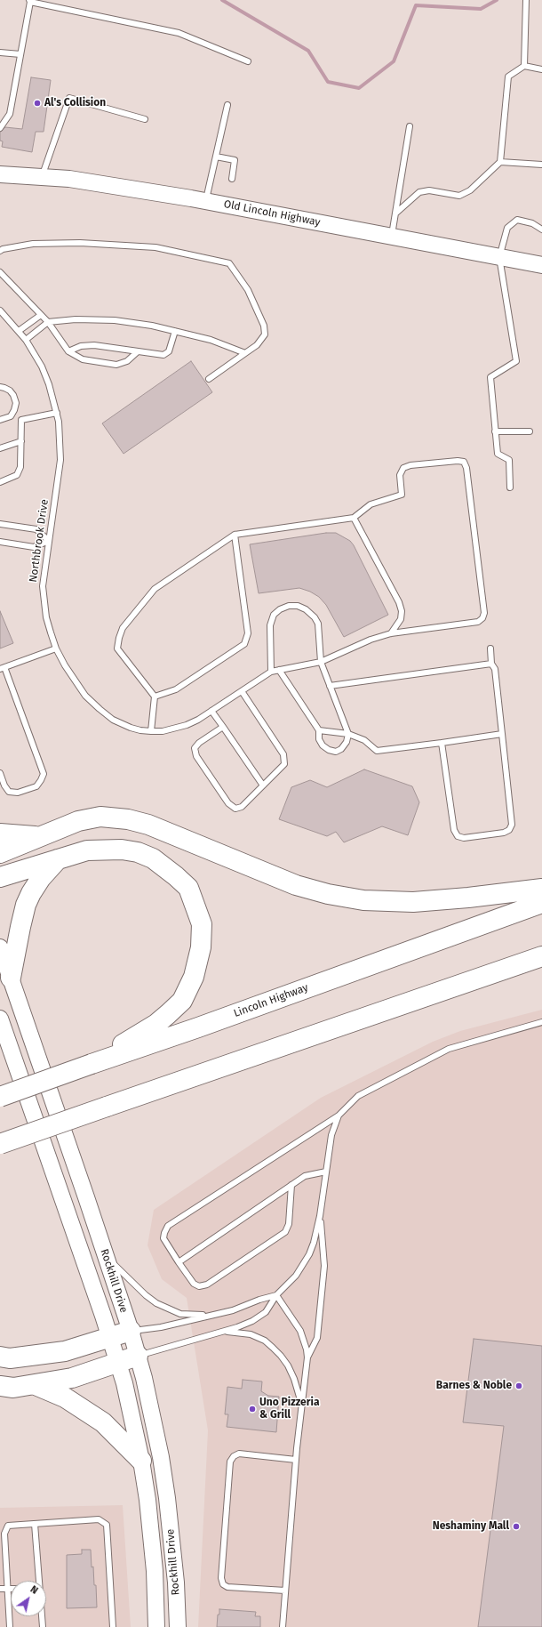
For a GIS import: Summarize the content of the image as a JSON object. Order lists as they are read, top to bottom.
{
  "streets": {
    "highway": ["Lincoln Highway"],
    "main road": ["Old Lincoln Highway", "Rockhill Drive"],
    "lane": ["Northbrook Drive"]
  },
  "places": [
    "Al's Collision",
    "Barnes & Noble",
    "Uno Pizzeria & Grill",
    "Neshaminy Mall"
  ],
  "north": "top right"
}
